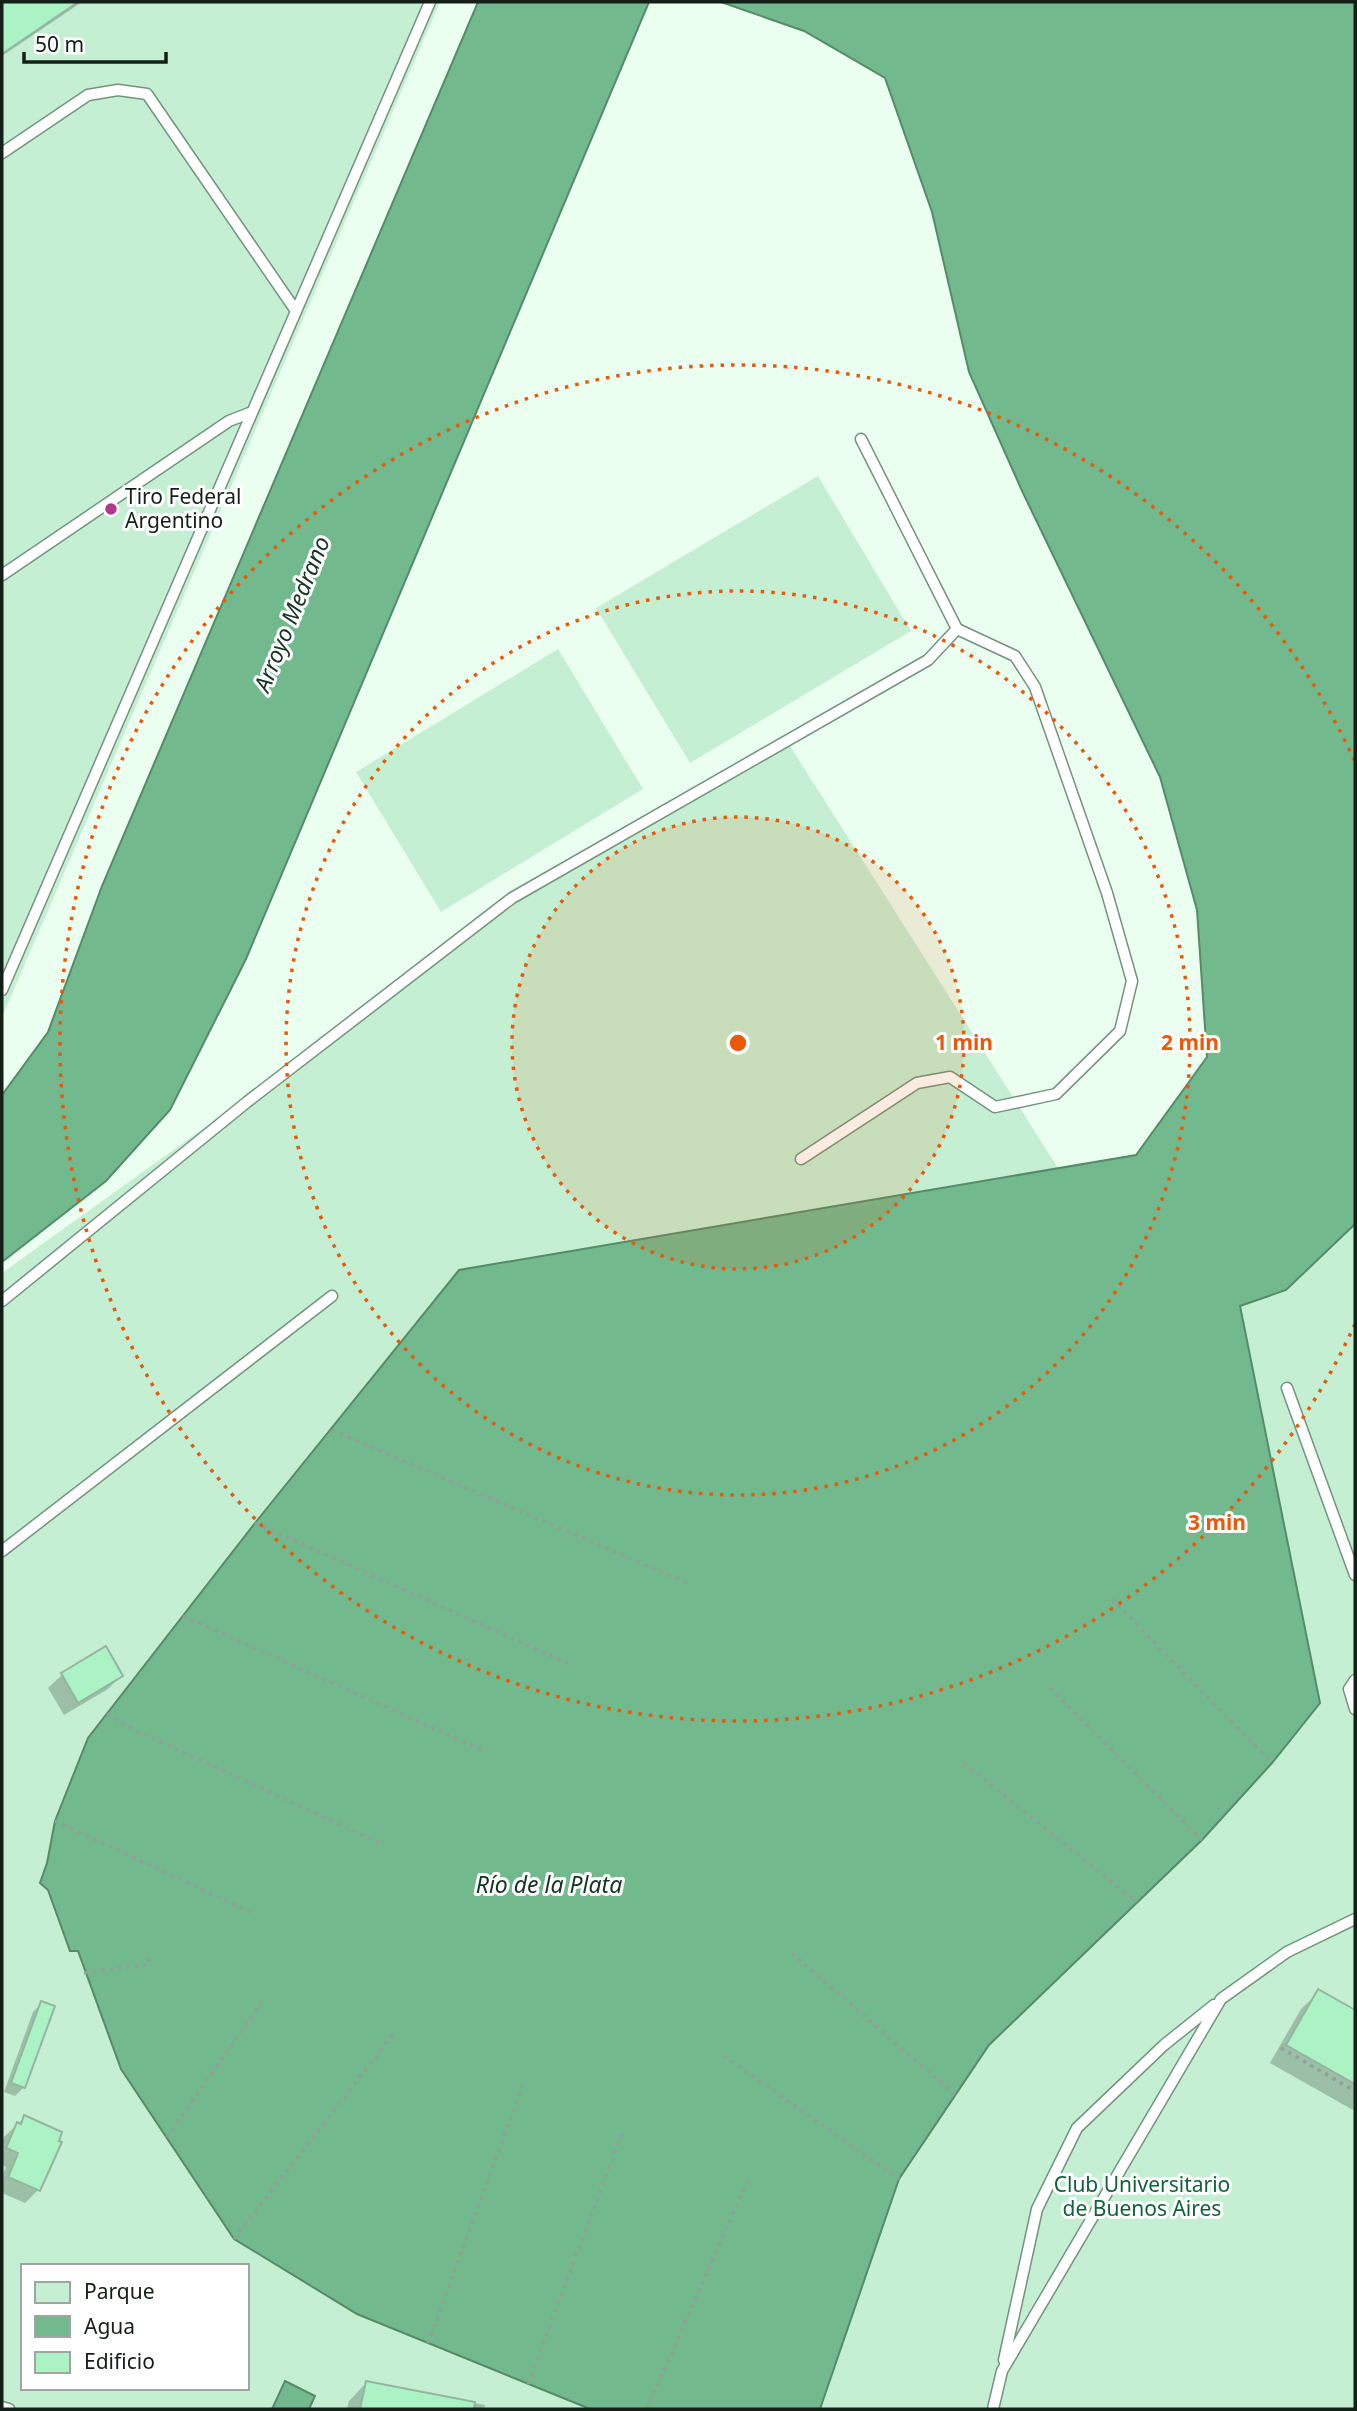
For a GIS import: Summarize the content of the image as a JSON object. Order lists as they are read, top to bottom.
{
  "water": ["Arroyo Medrano", "Río de la Plata"],
  "parks": ["Club Universitario de Buenos Aires"],
  "places": ["Tiro Federal Argentino"],
  "legend": ["Parque", "Agua", "Edificio"],
  "scale_bar": "50 m",
  "rings": ["1 min", "2 min", "3 min"]
}
